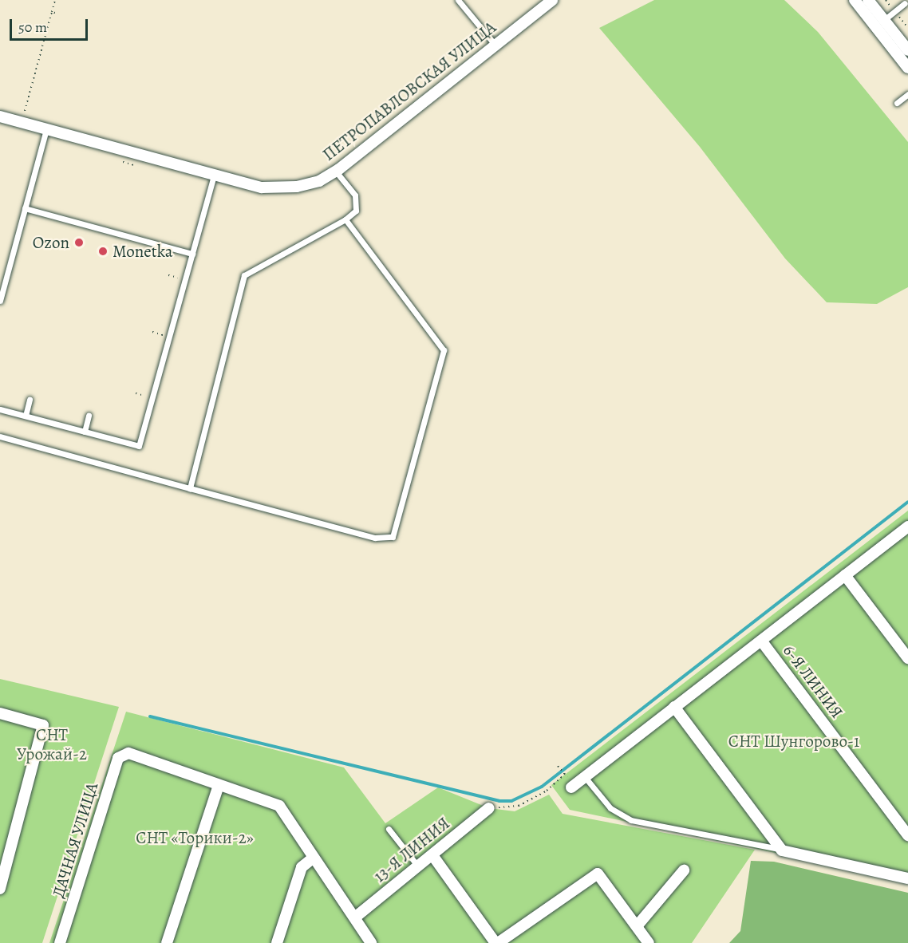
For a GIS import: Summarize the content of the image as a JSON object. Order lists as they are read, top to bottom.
{
  "streets": {
    "street": [
      "ПЕТРОПАВЛОВСКАЯ УЛИЦА",
      "6-Я ЛИНИЯ",
      "ДАЧНАЯ УЛИЦА",
      "13-Я ЛИНИЯ"
    ]
  },
  "parks": ["СНТ Урожай-2", "СНТ Шунгорово-1", "СНТ «Торики-2»"],
  "places": ["Ozon", "Monetka"],
  "scale_bar": "50 m"
}
